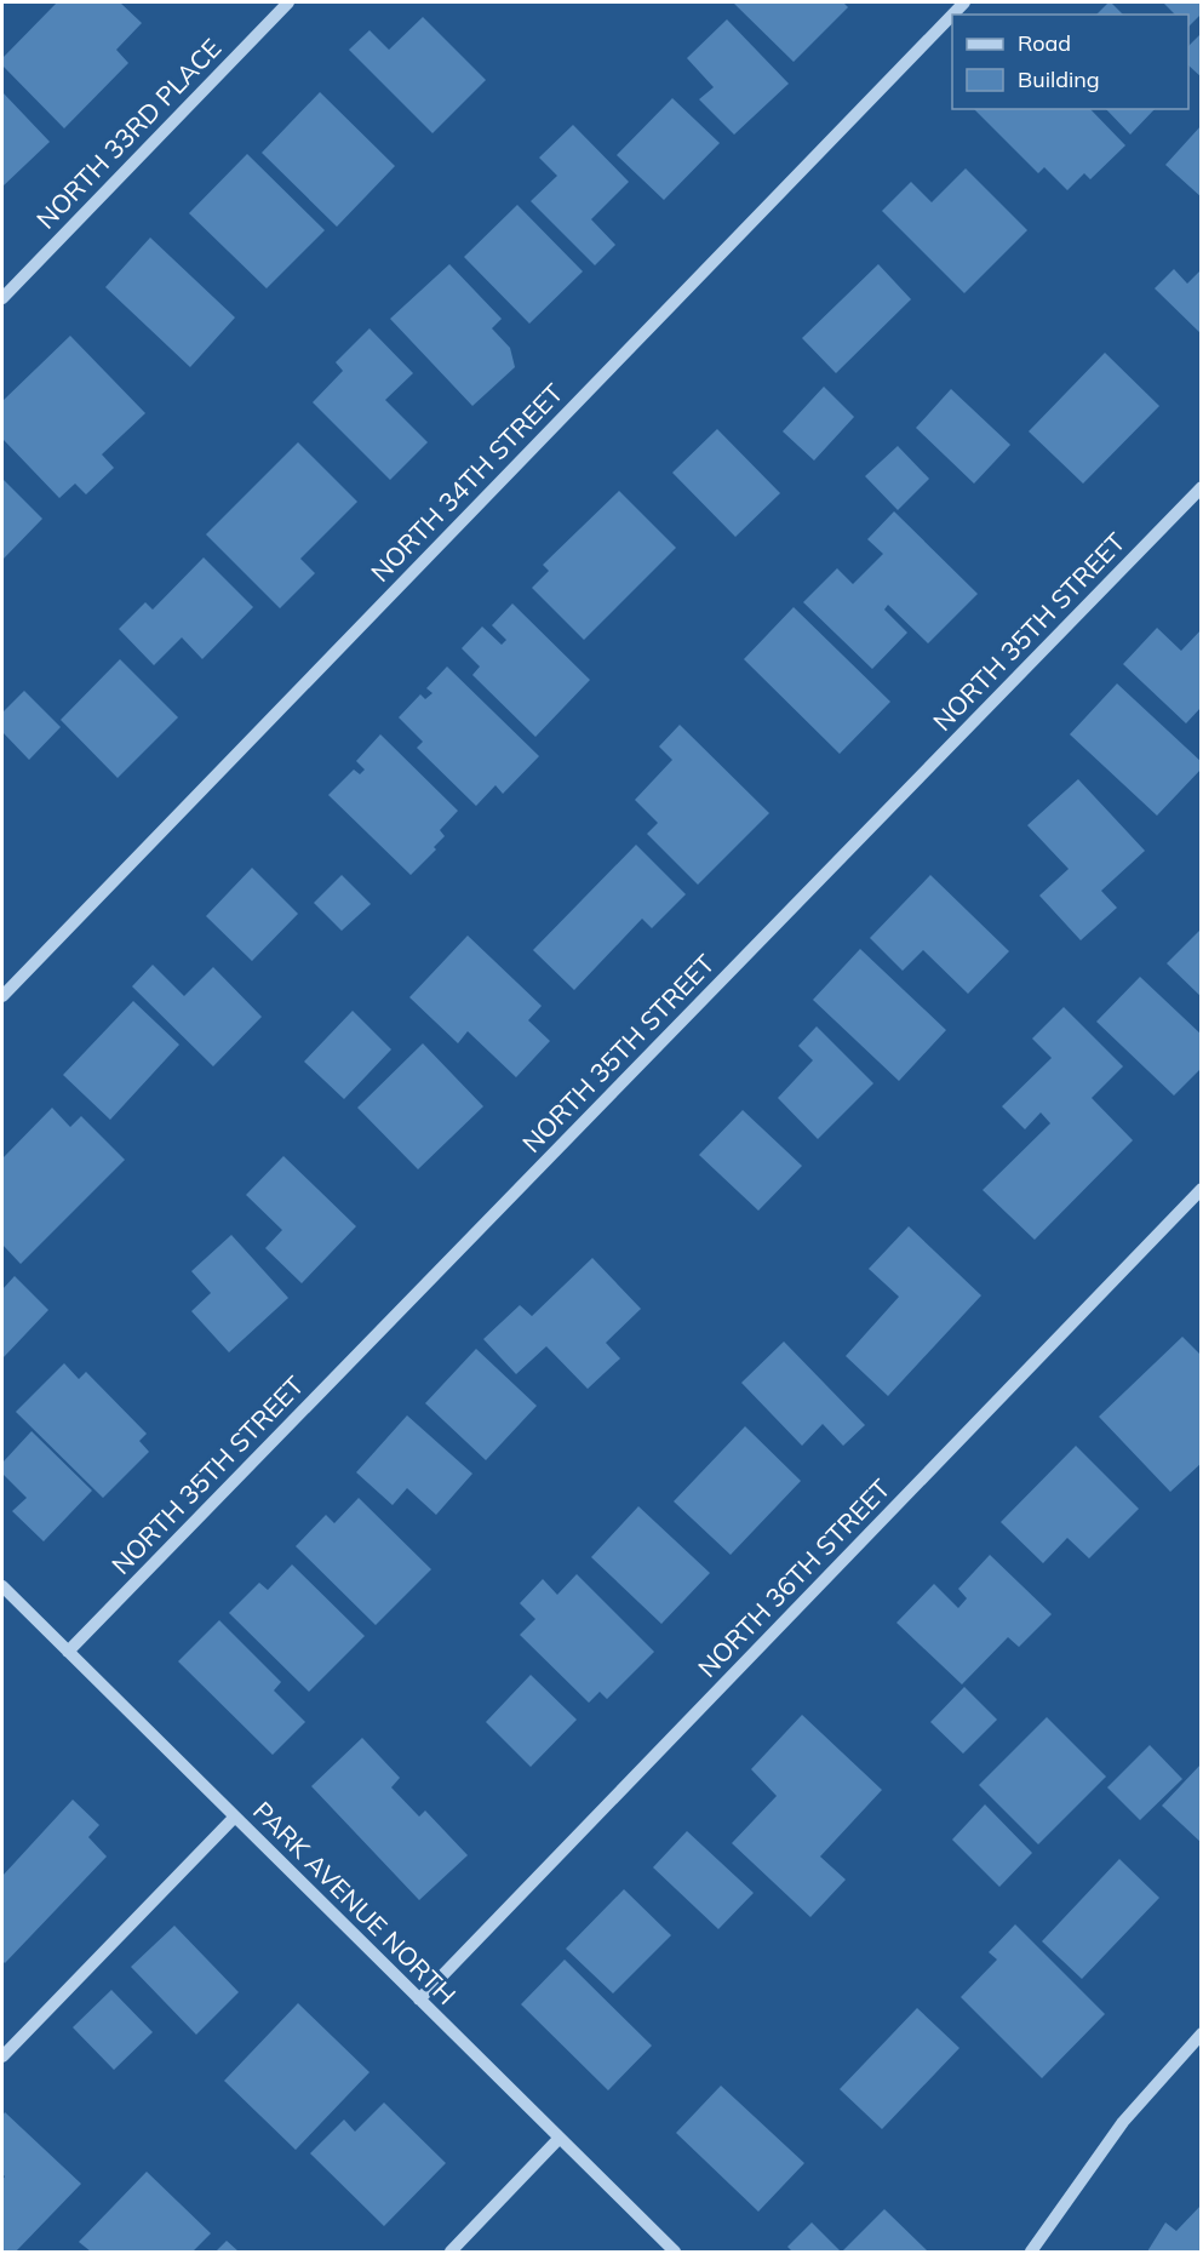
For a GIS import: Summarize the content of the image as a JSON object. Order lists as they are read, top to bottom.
{
  "streets": {
    "street": [
      "NORTH 33RD PLACE",
      "NORTH 34TH STREET",
      "NORTH 35TH STREET",
      "NORTH 36TH STREET",
      "PARK AVENUE NORTH"
    ]
  },
  "crossings": [
    ["NORTH 35TH STREET", "PARK AVENUE NORTH"],
    ["NORTH 36TH STREET", "PARK AVENUE NORTH"]
  ],
  "legend": ["Road", "Building"]
}
